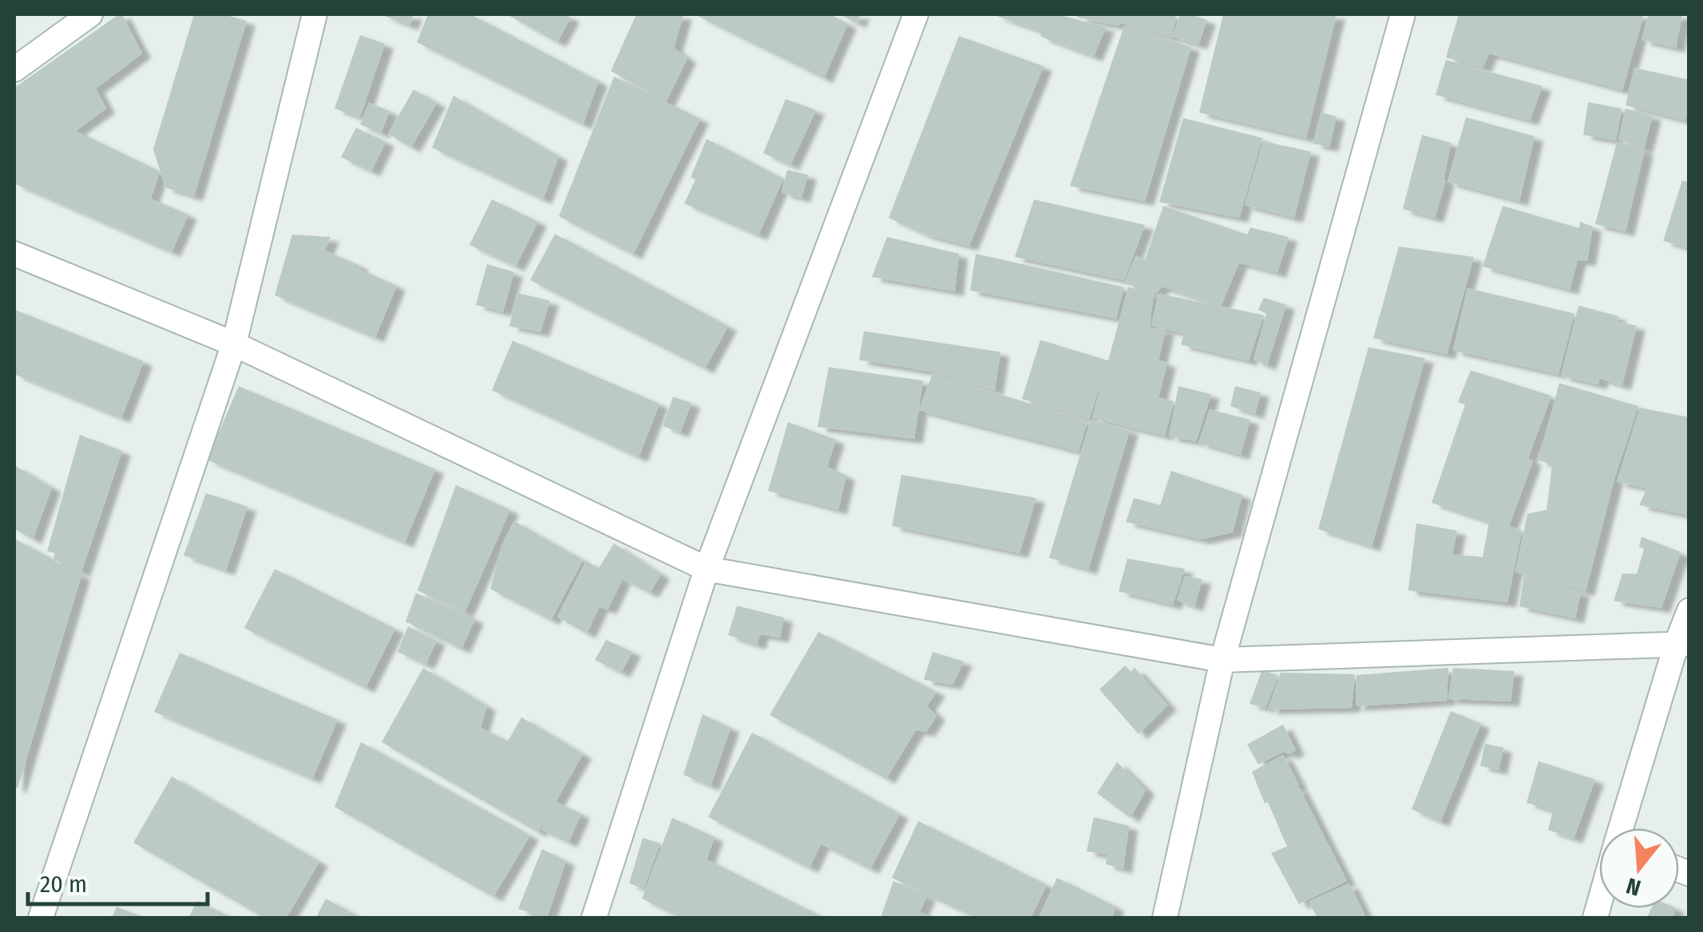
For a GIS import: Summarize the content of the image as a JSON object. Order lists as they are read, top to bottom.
{
  "scale_bar": "20 m",
  "north": "bottom"
}
